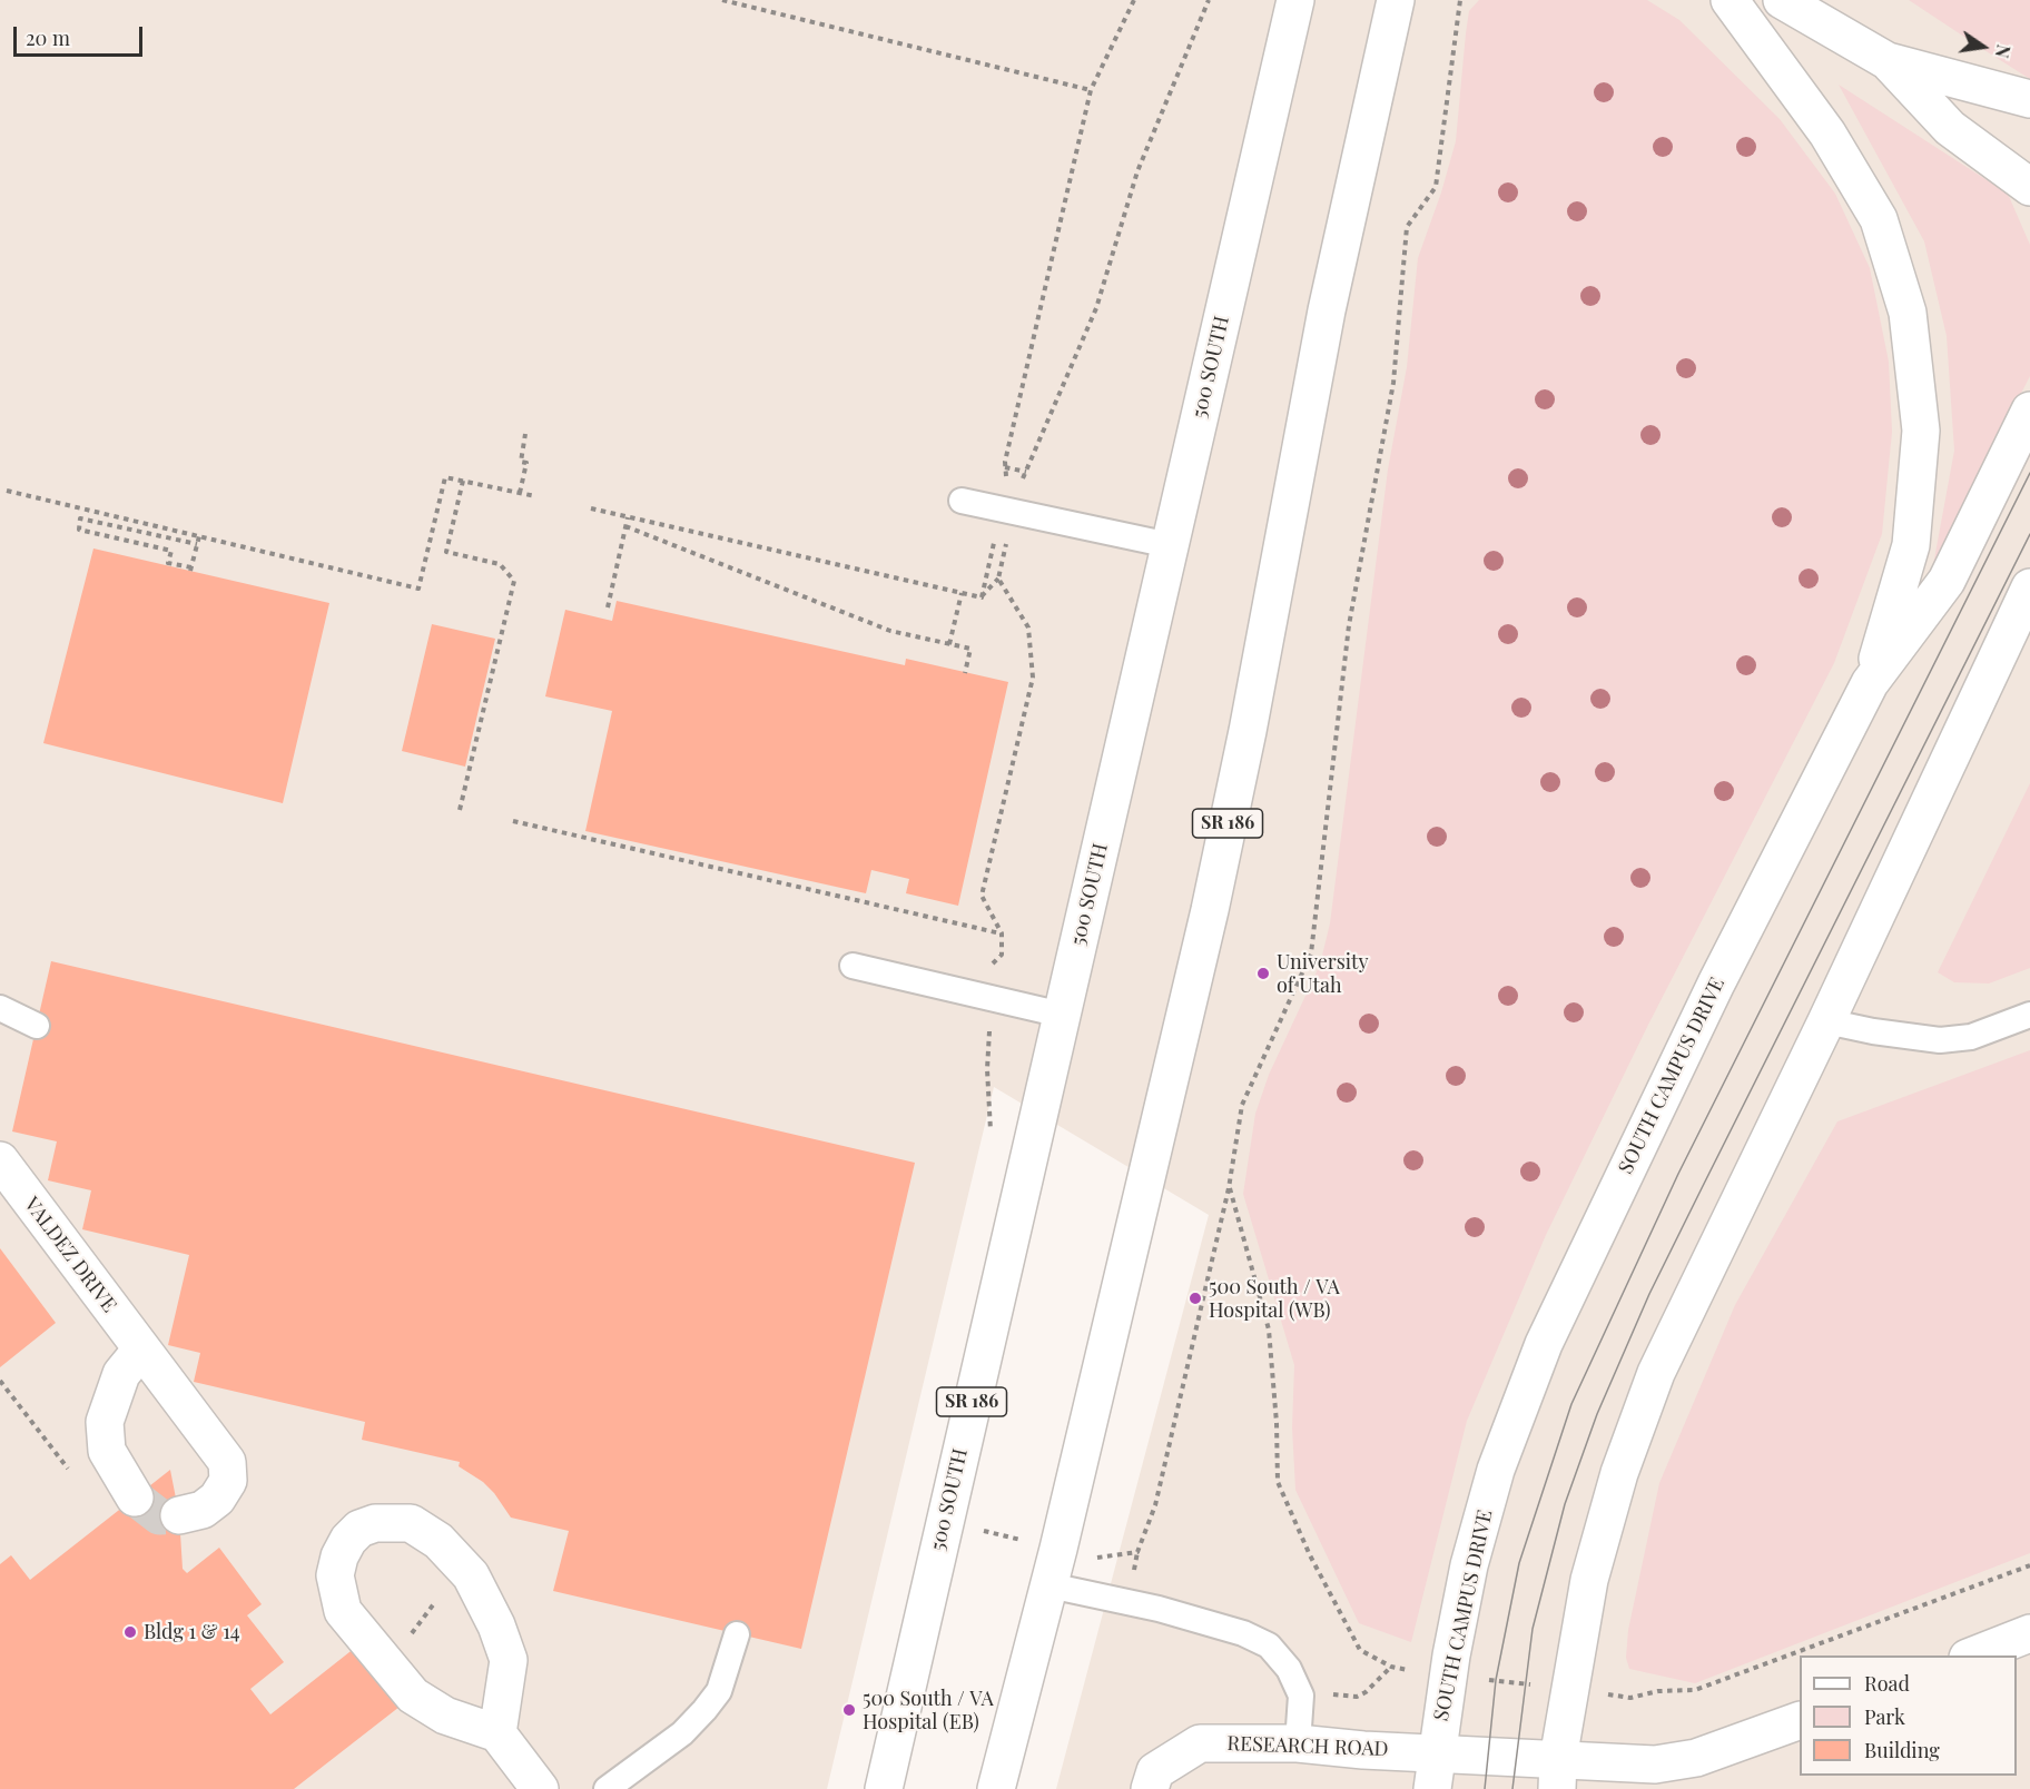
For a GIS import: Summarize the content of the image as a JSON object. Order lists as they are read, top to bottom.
{
  "streets": {
    "street": [
      "500 SOUTH",
      "SR 186",
      "SOUTH CAMPUS DRIVE",
      "VALDEZ DRIVE",
      "RESEARCH ROAD"
    ]
  },
  "crossings": [
    ["SOUTH CAMPUS DRIVE", "RESEARCH ROAD"]
  ],
  "places": [
    "University of Utah",
    "500 South / VA Hospital (WB)",
    "Bldg 1 & 14",
    "500 South / VA Hospital (EB)"
  ],
  "legend": ["Road", "Park", "Building"],
  "scale_bar": "20 m",
  "north": "right"
}
